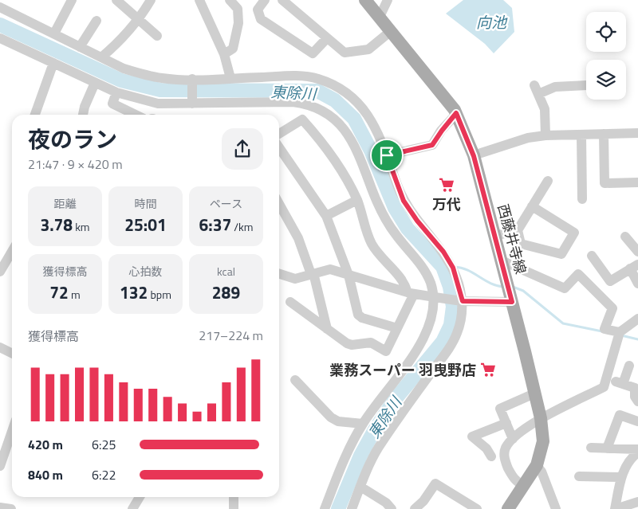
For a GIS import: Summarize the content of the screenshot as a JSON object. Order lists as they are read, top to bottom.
{
  "streets": {
    "main road": ["西藤井寺線"]
  },
  "water": ["向池", "東除川"],
  "places": {
    "supermarket": ["万代", "業務スーパー 羽曳野店"]
  },
  "page": {
    "heading": ["夜のラン", "21:47 · 9 × 420 m"],
    "stats": [
      ["距離", "3.78 km"],
      ["時間", "25:01"],
      ["ペース", "6:37 /km"],
      ["獲得標高", "72 m"],
      ["心拍数", "132 bpm"],
      ["kcal", "289"]
    ],
    "chart": ["獲得標高", "217–224 m"],
    "list": [
      {
        "name": "420 m",
        "note": "6:25"
      },
      {
        "name": "840 m",
        "note": "6:22"
      }
    ]
  }
}
